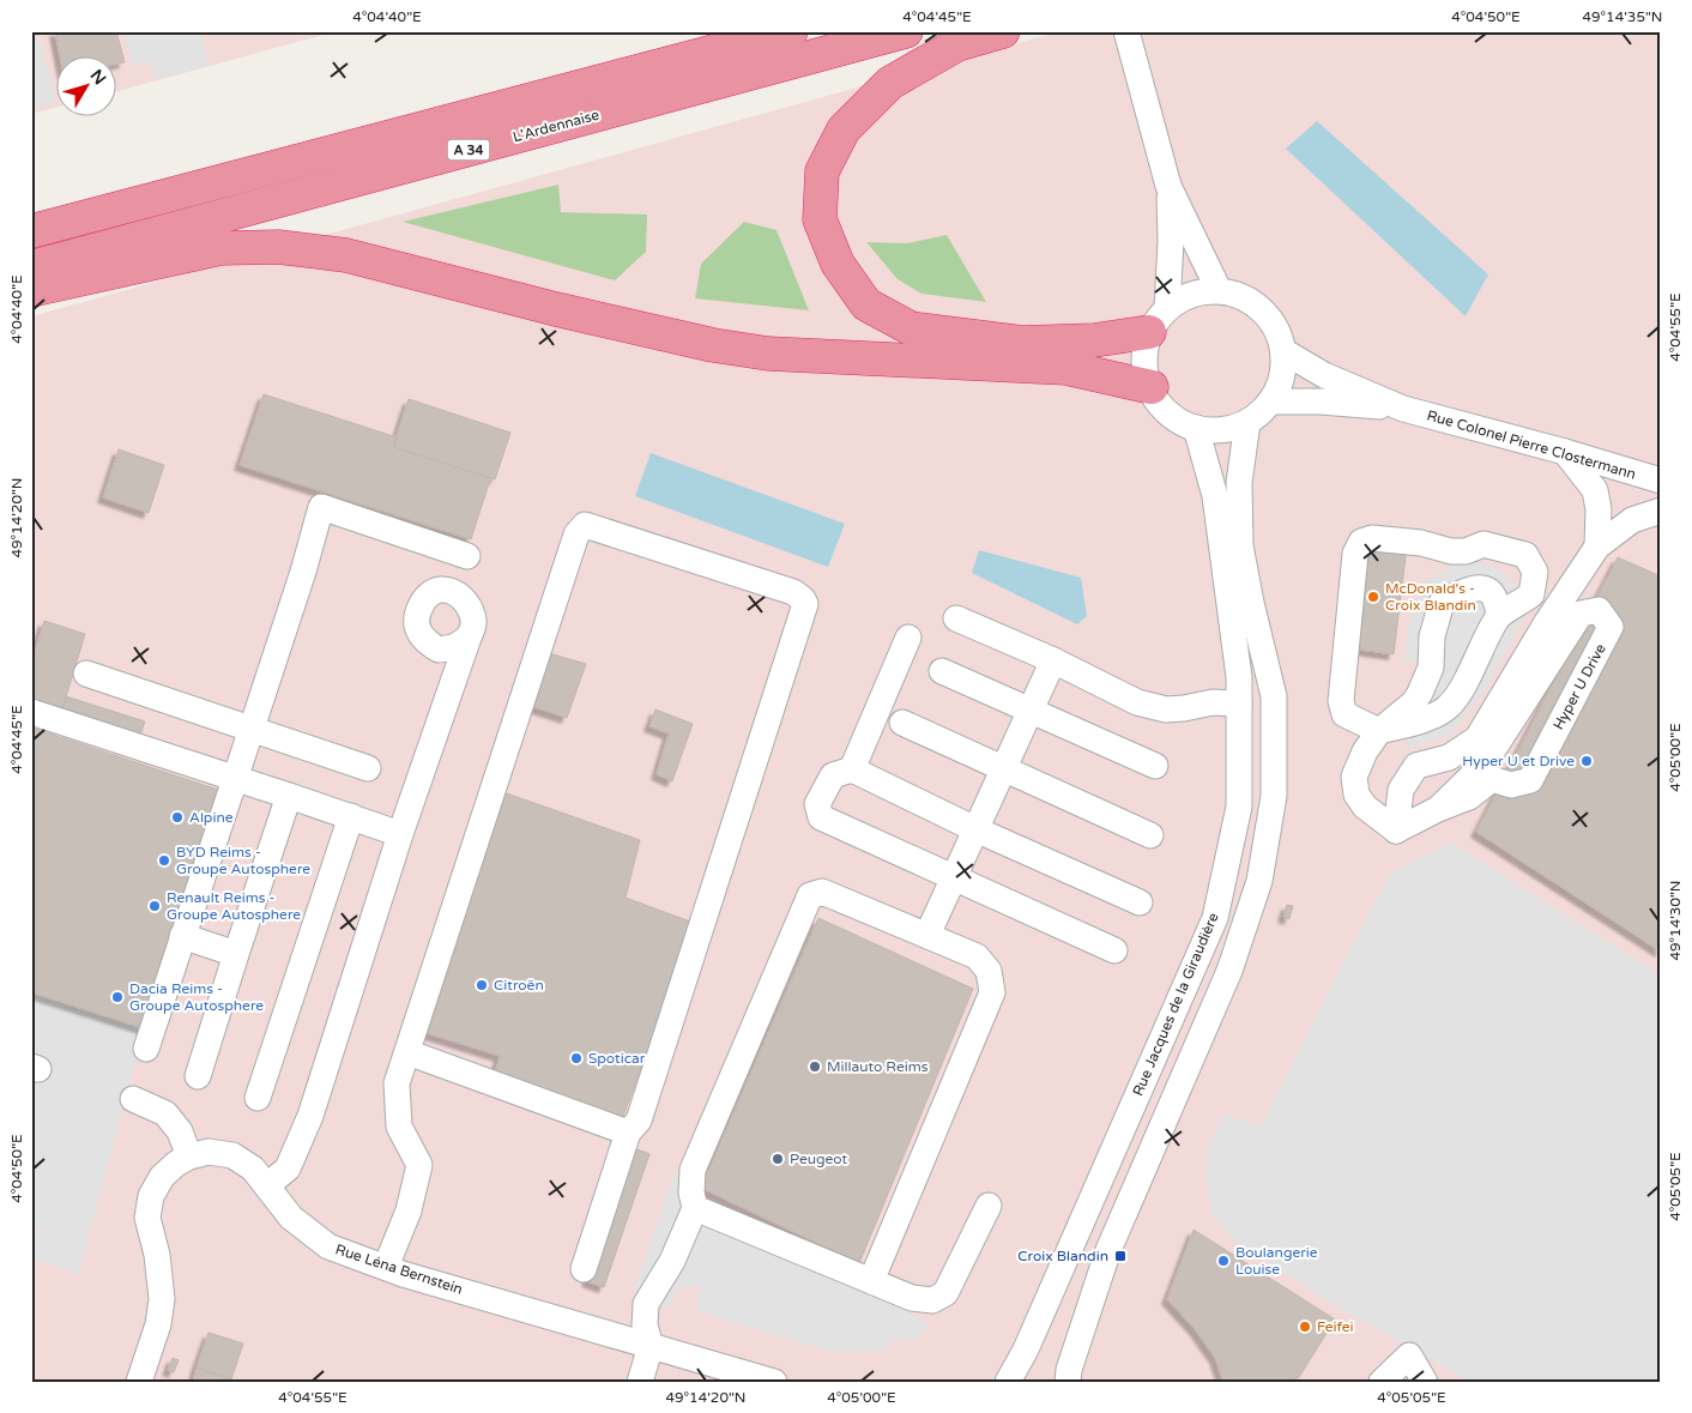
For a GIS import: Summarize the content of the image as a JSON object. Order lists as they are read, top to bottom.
{
  "streets": {
    "highway": ["L'Ardennaise", "A 34"],
    "street": [
      "Rue Colonel Pierre Clostermann",
      "Hyper U Drive",
      "Rue Jacques de la Giraudière",
      "Rue Léna Bernstein"
    ]
  },
  "crossings": [
    ["Rue Colonel Pierre Clostermann", "Rue Jacques de la Giraudière"]
  ],
  "places": {
    "other": [
      "McDonald's - Croix Blandin",
      "Hyper U et Drive",
      "Alpine",
      "BYD Reims - Groupe Autosphere",
      "Renault Reims - Groupe Autosphere",
      "Citroën",
      "Dacia Reims - Groupe Autosphere",
      "Spoticar",
      "Millauto Reims",
      "Peugeot",
      "Boulangerie Louise",
      "Feifei"
    ],
    "transit": ["Croix Blandin"]
  },
  "north": "top right",
  "coordinates": [
    "4°04'40\"E",
    "4°04'45\"E",
    "4°04'50\"E",
    "49°14'35\"N",
    "4°04'55\"E",
    "49°14'20\"N",
    "4°05'00\"E",
    "49°14'30\"N",
    "4°05'05\"E"
  ]
}
